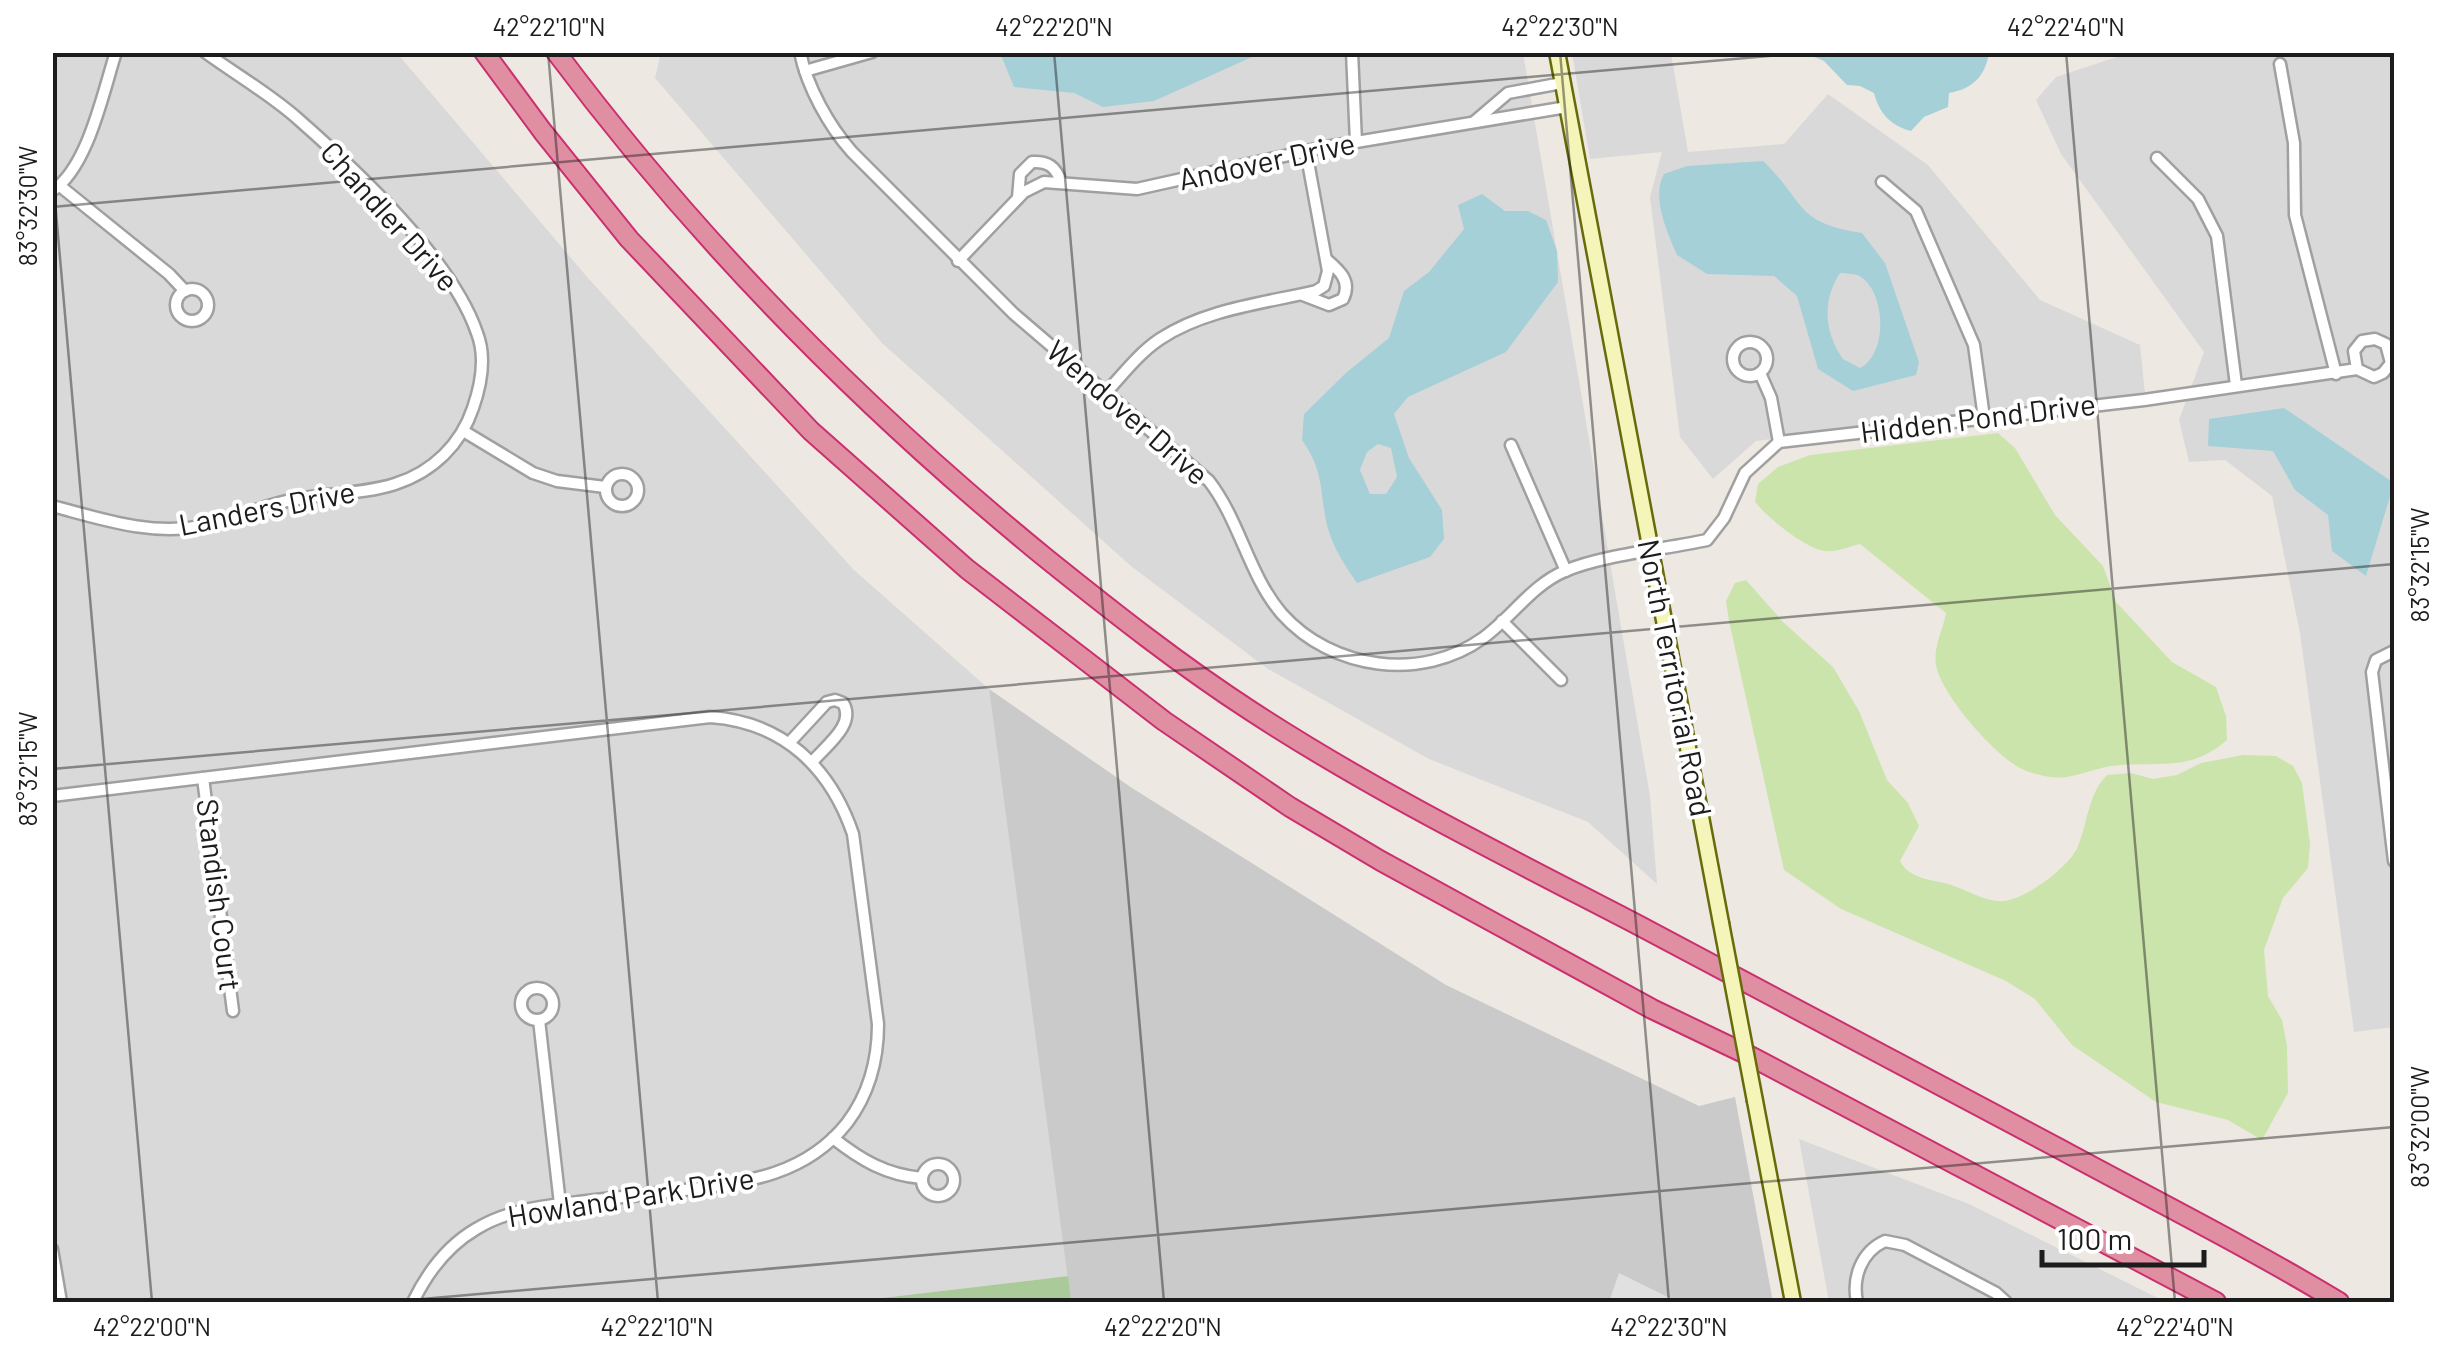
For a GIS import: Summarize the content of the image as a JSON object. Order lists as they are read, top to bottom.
{
  "streets": {
    "main road": ["North Territorial Road"],
    "street": [
      "Andover Drive",
      "Chandler Drive",
      "Wendover Drive",
      "Hidden Pond Drive",
      "Landers Drive",
      "Standish Court",
      "Howland Park Drive"
    ]
  },
  "crossings": [
    ["Andover Drive", "Wendover Drive"],
    ["Andover Drive", "North Territorial Road"],
    ["Chandler Drive", "Landers Drive"],
    ["Wendover Drive", "North Territorial Road"],
    ["Standish Court", "Howland Park Drive"]
  ],
  "scale_bar": "100 m",
  "coordinates": [
    "42°22'10\"N",
    "42°22'20\"N",
    "42°22'30\"N",
    "42°22'40\"N",
    "83°32'30\"W",
    "83°32'15\"W",
    "83°32'00\"W",
    "42°22'00\"N"
  ]
}
